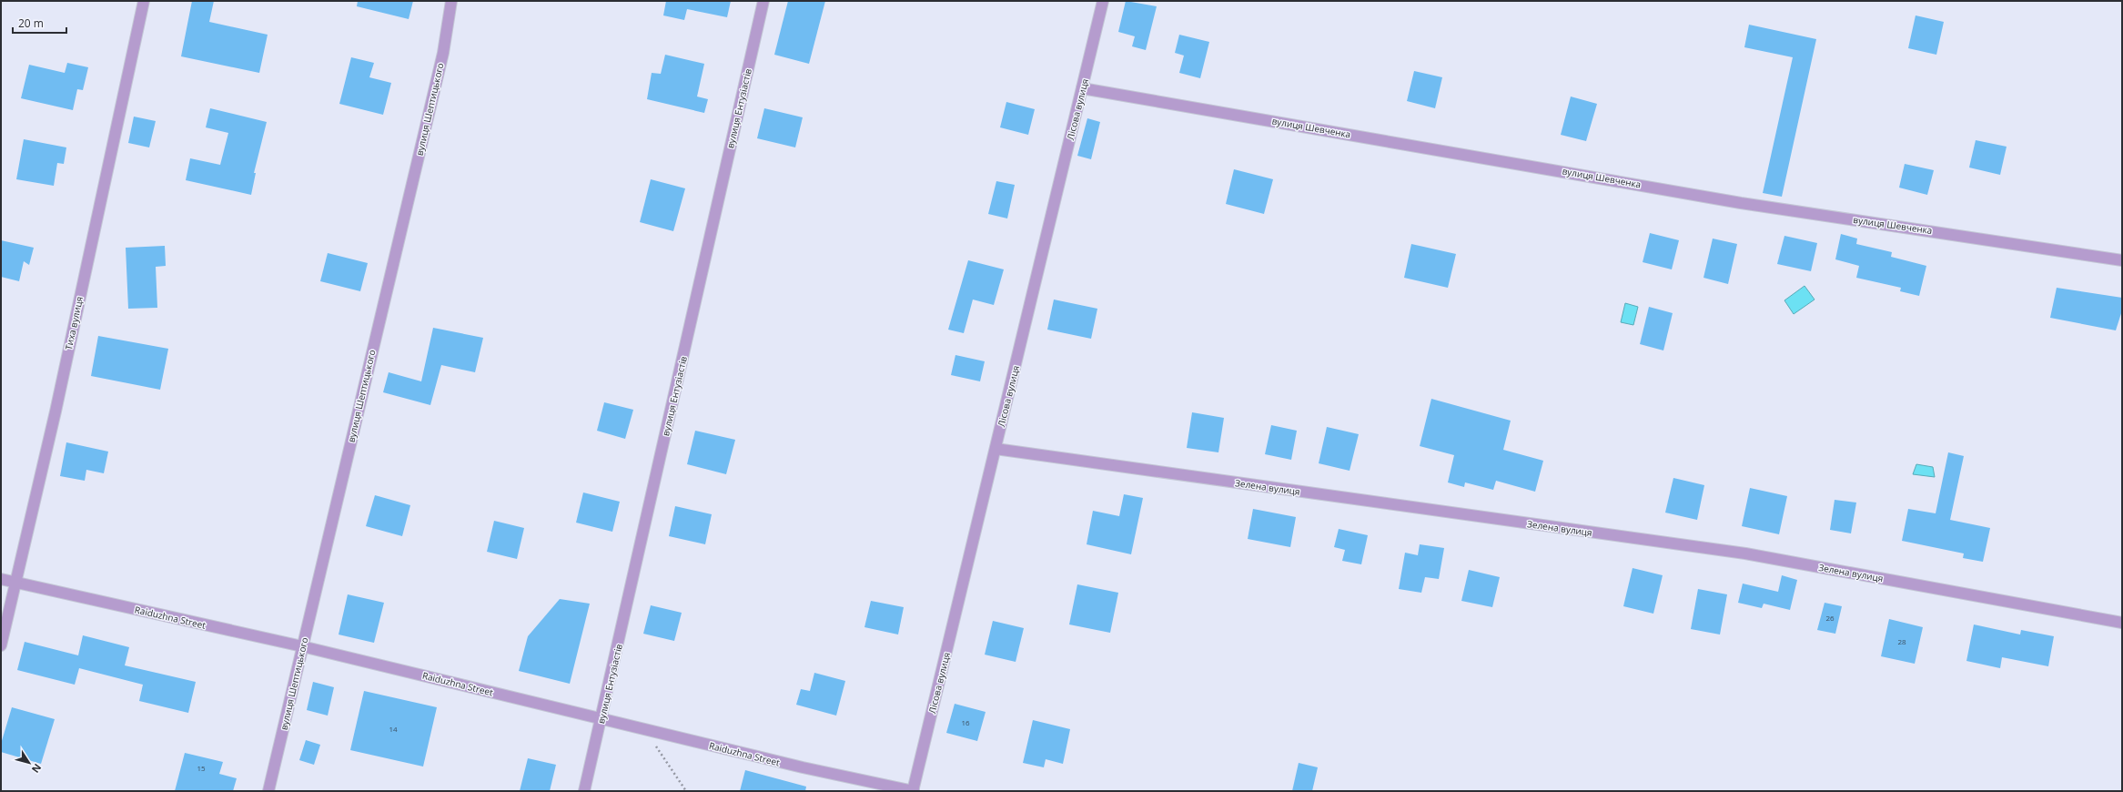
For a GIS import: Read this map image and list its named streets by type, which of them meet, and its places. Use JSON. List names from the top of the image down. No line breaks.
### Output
{"streets":{"street":["вулиця Ентузіастів","вулиця Шептицького","Лісова вулиця","вулиця Шевченка","Тиха вулиця","Зелена вулиця","Raiduzhna Street"]},"crossings":[["вулиця Ентузіастів","Raiduzhna Street"],["вулиця Шептицького","Raiduzhna Street"],["Лісова вулиця","вулиця Шевченка"],["Лісова вулиця","Зелена вулиця"],["Лісова вулиця","Raiduzhna Street"],["Тиха вулиця","Raiduzhna Street"]],"house_numbers":["26","28","16","14","15"],"scale_bar":"20 m","north":"bottom right"}
